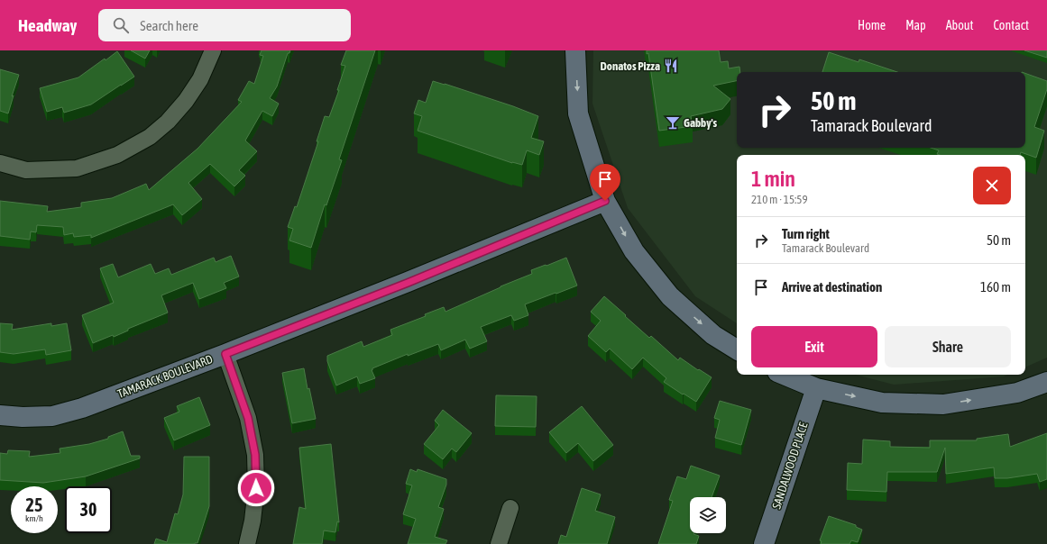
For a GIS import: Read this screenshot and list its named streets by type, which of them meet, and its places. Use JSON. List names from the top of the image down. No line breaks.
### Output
{"streets":{"street":["TAMARACK BOULEVARD","SANDALWOOD PLACE"]},"places":{"restaurant":["Donatos Pizza"],"bar":["Gabby's"]},"page":{"header":"Headway","search":"Search here","nav":["Home","Map","About","Contact"],"turn":["50 m","Tamarack Boulevard"],"heading":["1 min","210 m · 15:59"],"list":[{"name":"Turn right","note":"Tamarack Boulevard","value":"50 m"},{"name":"Arrive at destination","value":"160 m"}],"buttons":["Exit","Share"],"speed":"25 km/h","limit":"30"}}
